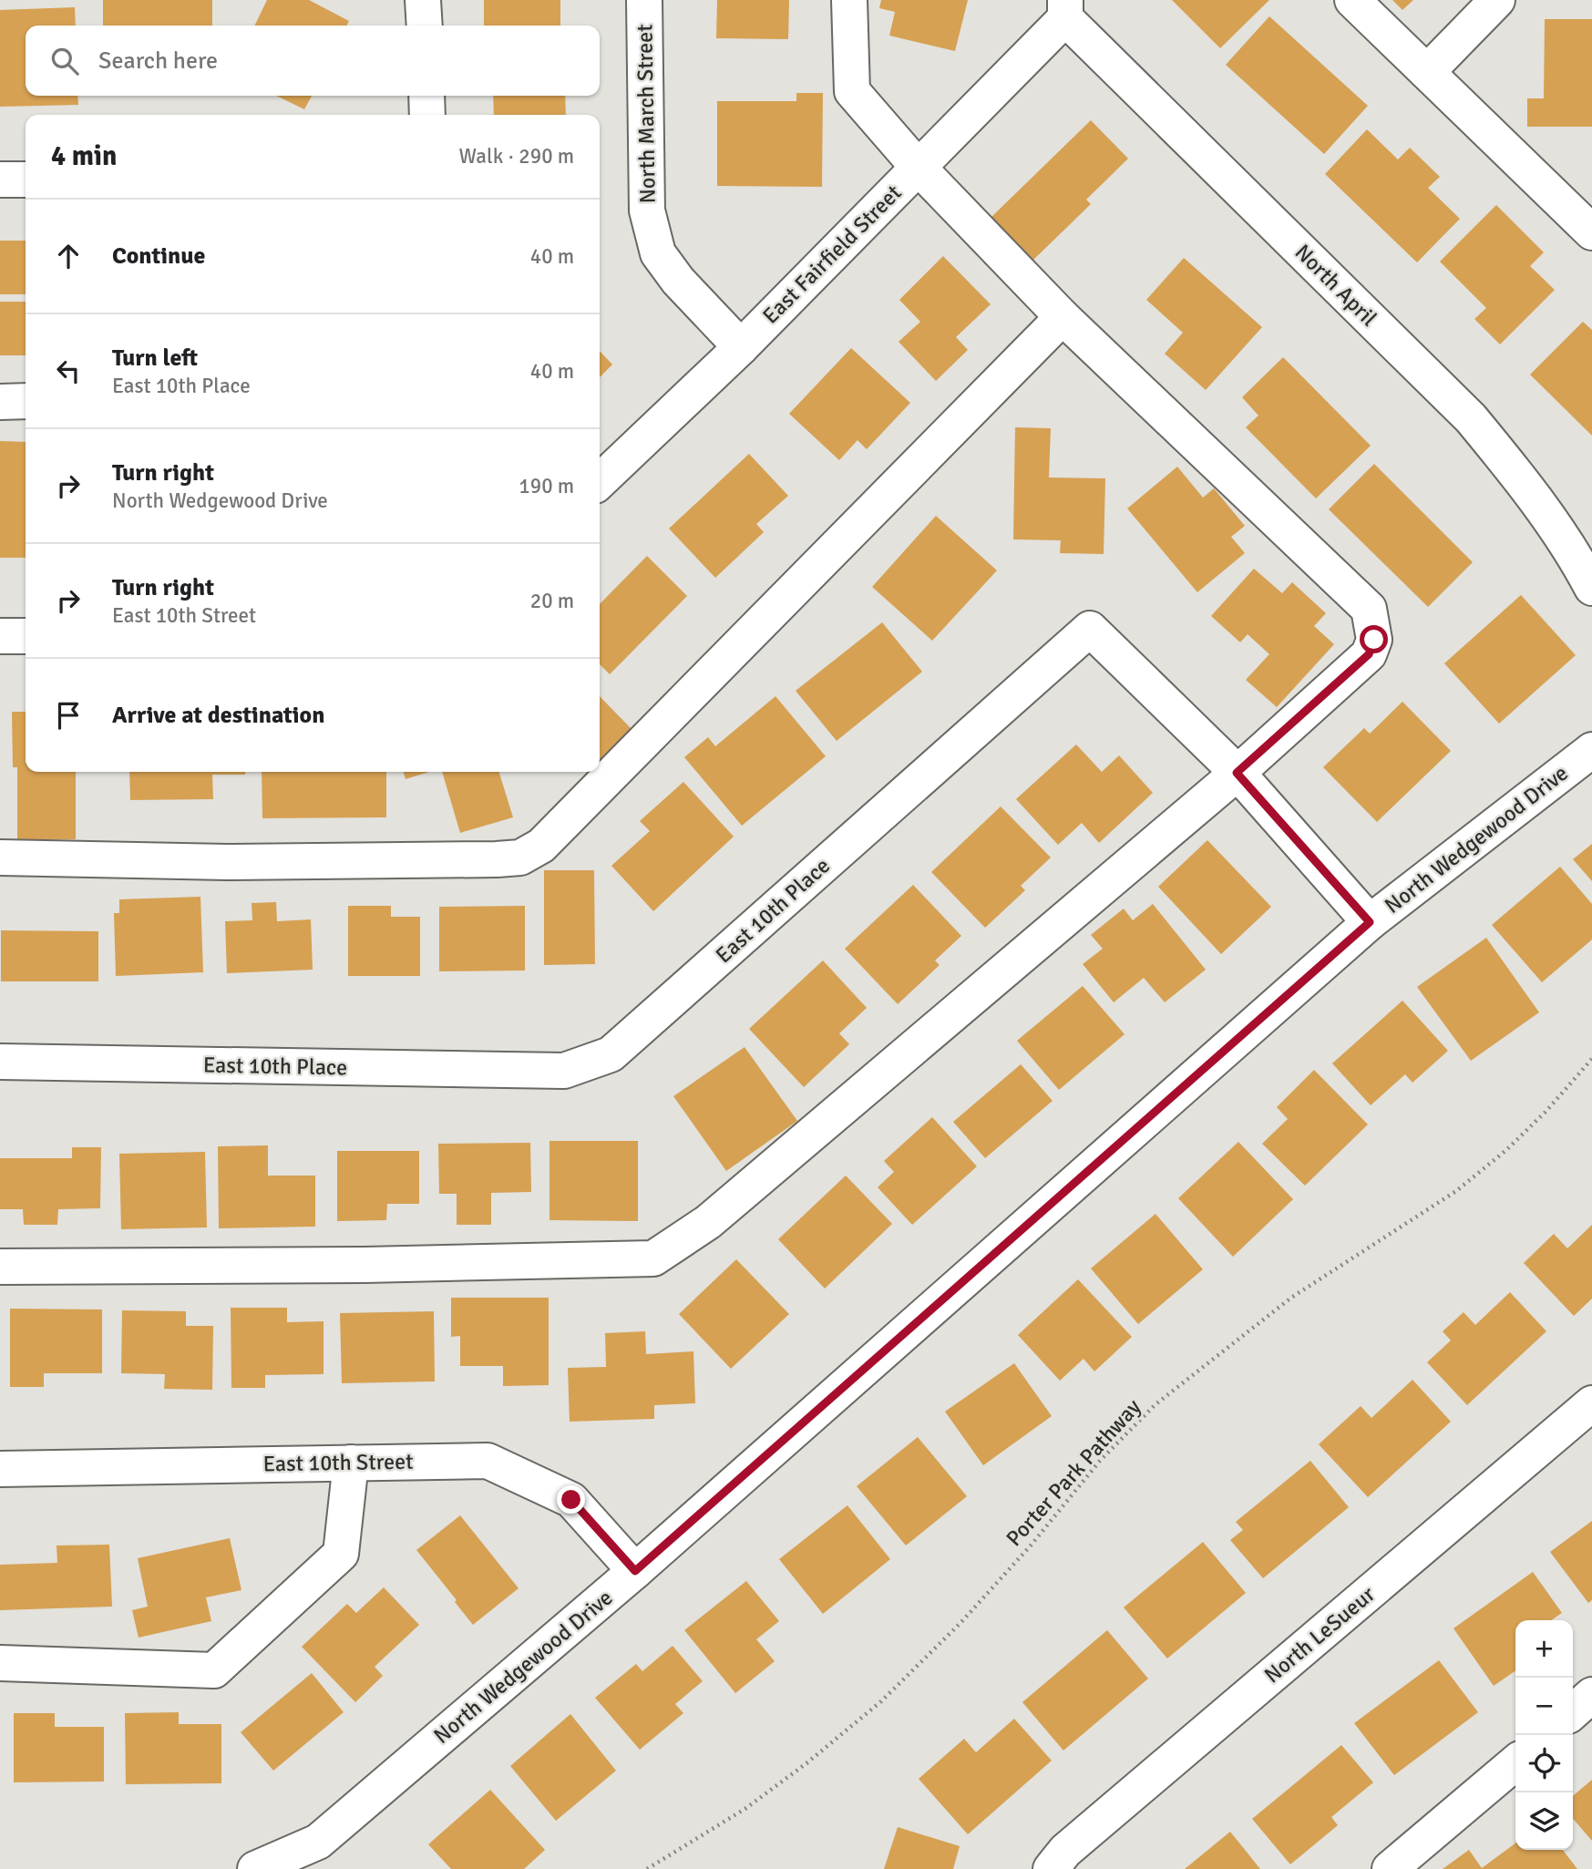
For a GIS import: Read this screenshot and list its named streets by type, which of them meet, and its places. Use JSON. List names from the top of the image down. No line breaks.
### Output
{"streets":{"street":["North March Street","East Fairfield Street","North April","North Wedgewood Drive","East 10th Place","East 10th Street","North LeSueur"],"path":["Porter Park Pathway"]},"crossings":[["North March Street","East Fairfield Street"],["East Fairfield Street","North April"],["North Wedgewood Drive","East 10th Place"],["North Wedgewood Drive","East 10th Street"]],"page":{"search":"Search here","heading":["4 min","Walk · 290 m"],"list":[["Continue","40 m"],["Turn left","East 10th Place","40 m"],["Turn right","North Wedgewood Drive","190 m"],["Turn right","East 10th Street","20 m"],"Arrive at destination"],"map_buttons":["+","−"]}}
